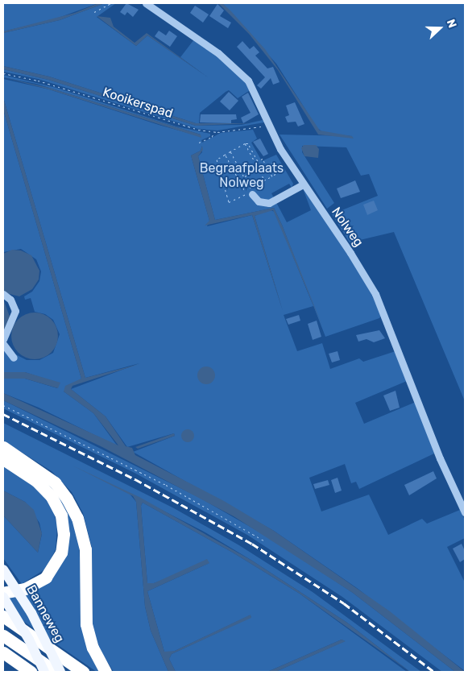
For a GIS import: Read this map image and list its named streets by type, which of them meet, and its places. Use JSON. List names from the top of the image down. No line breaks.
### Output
{"streets":{"main road":["Banneweg"],"street":["Nolweg"],"path":["Kooikerspad"]},"crossings":[["Kooikerspad","Nolweg"]],"parks":["Begraafplaats Nolweg"],"north":"right"}
